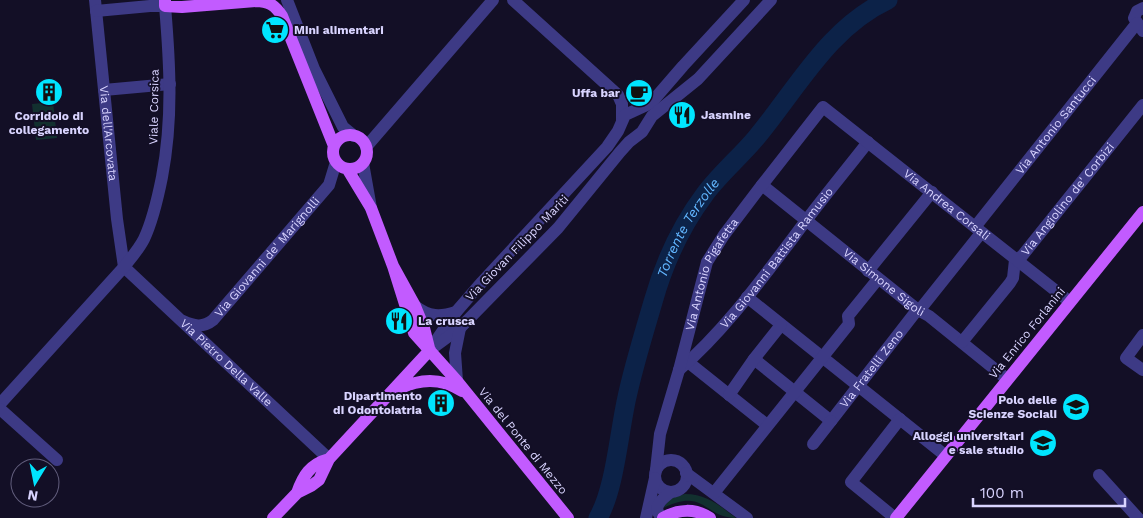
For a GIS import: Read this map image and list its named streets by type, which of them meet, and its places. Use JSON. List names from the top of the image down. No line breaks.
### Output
{"streets":{"main road":["Via Giovan Filippo Mariti","Via Enrico Forlanini","Via del Ponte di Mezzo"],"street":["Viale Corsica","Via Antonio Santucci","Via dell'Arcovata","Via Angiolino de' Corbizi","Via Andrea Corsali","Via Giovanni de' Marignolli","Via Giovanni Battista Ramusio","Via Antonio Pigafetta","Via Simone Sigoli","Via Pietro Della Valle","Via Fratelli Zeno"]},"crossings":[["Viale Corsica","Via dell'Arcovata"],["Viale Corsica","Via Pietro Della Valle"],["Via Antonio Santucci","Via Andrea Corsali"],["Via Antonio Santucci","Via Fratelli Zeno"],["Via dell'Arcovata","Via Pietro Della Valle"],["Via Angiolino de' Corbizi","Via Andrea Corsali"],["Via Angiolino de' Corbizi","Via Simone Sigoli"],["Via Andrea Corsali","Via Giovanni Battista Ramusio"],["Via Andrea Corsali","Via Antonio Pigafetta"],["Via Andrea Corsali","Via Enrico Forlanini"],["Via Andrea Corsali","Via Fratelli Zeno"],["Via Giovan Filippo Mariti","Via Pietro Della Valle"],["Via Giovan Filippo Mariti","Via del Ponte di Mezzo"],["Via Giovanni de' Marignolli","Via Pietro Della Valle"],["Via Giovanni de' Marignolli","Via del Ponte di Mezzo"],["Via Giovanni Battista Ramusio","Via Antonio Pigafetta"],["Via Giovanni Battista Ramusio","Via Simone Sigoli"],["Via Antonio Pigafetta","Via Simone Sigoli"],["Via Simone Sigoli","Via Enrico Forlanini"],["Via Simone Sigoli","Via Fratelli Zeno"]],"water":["Torrente Terzolle"],"places":{"supermarket":["Mini alimentari"],"building":["Corridoio di collegamento","Dipartimento di Odontoiatria"],"cafe":["Uffa bar"],"restaurant":["Jasmine","La crusca"],"school or university":["Polo delle Scienze Sociali","Alloggi universitari e sale studio"]},"scale_bar":"100 m","north":"bottom"}
